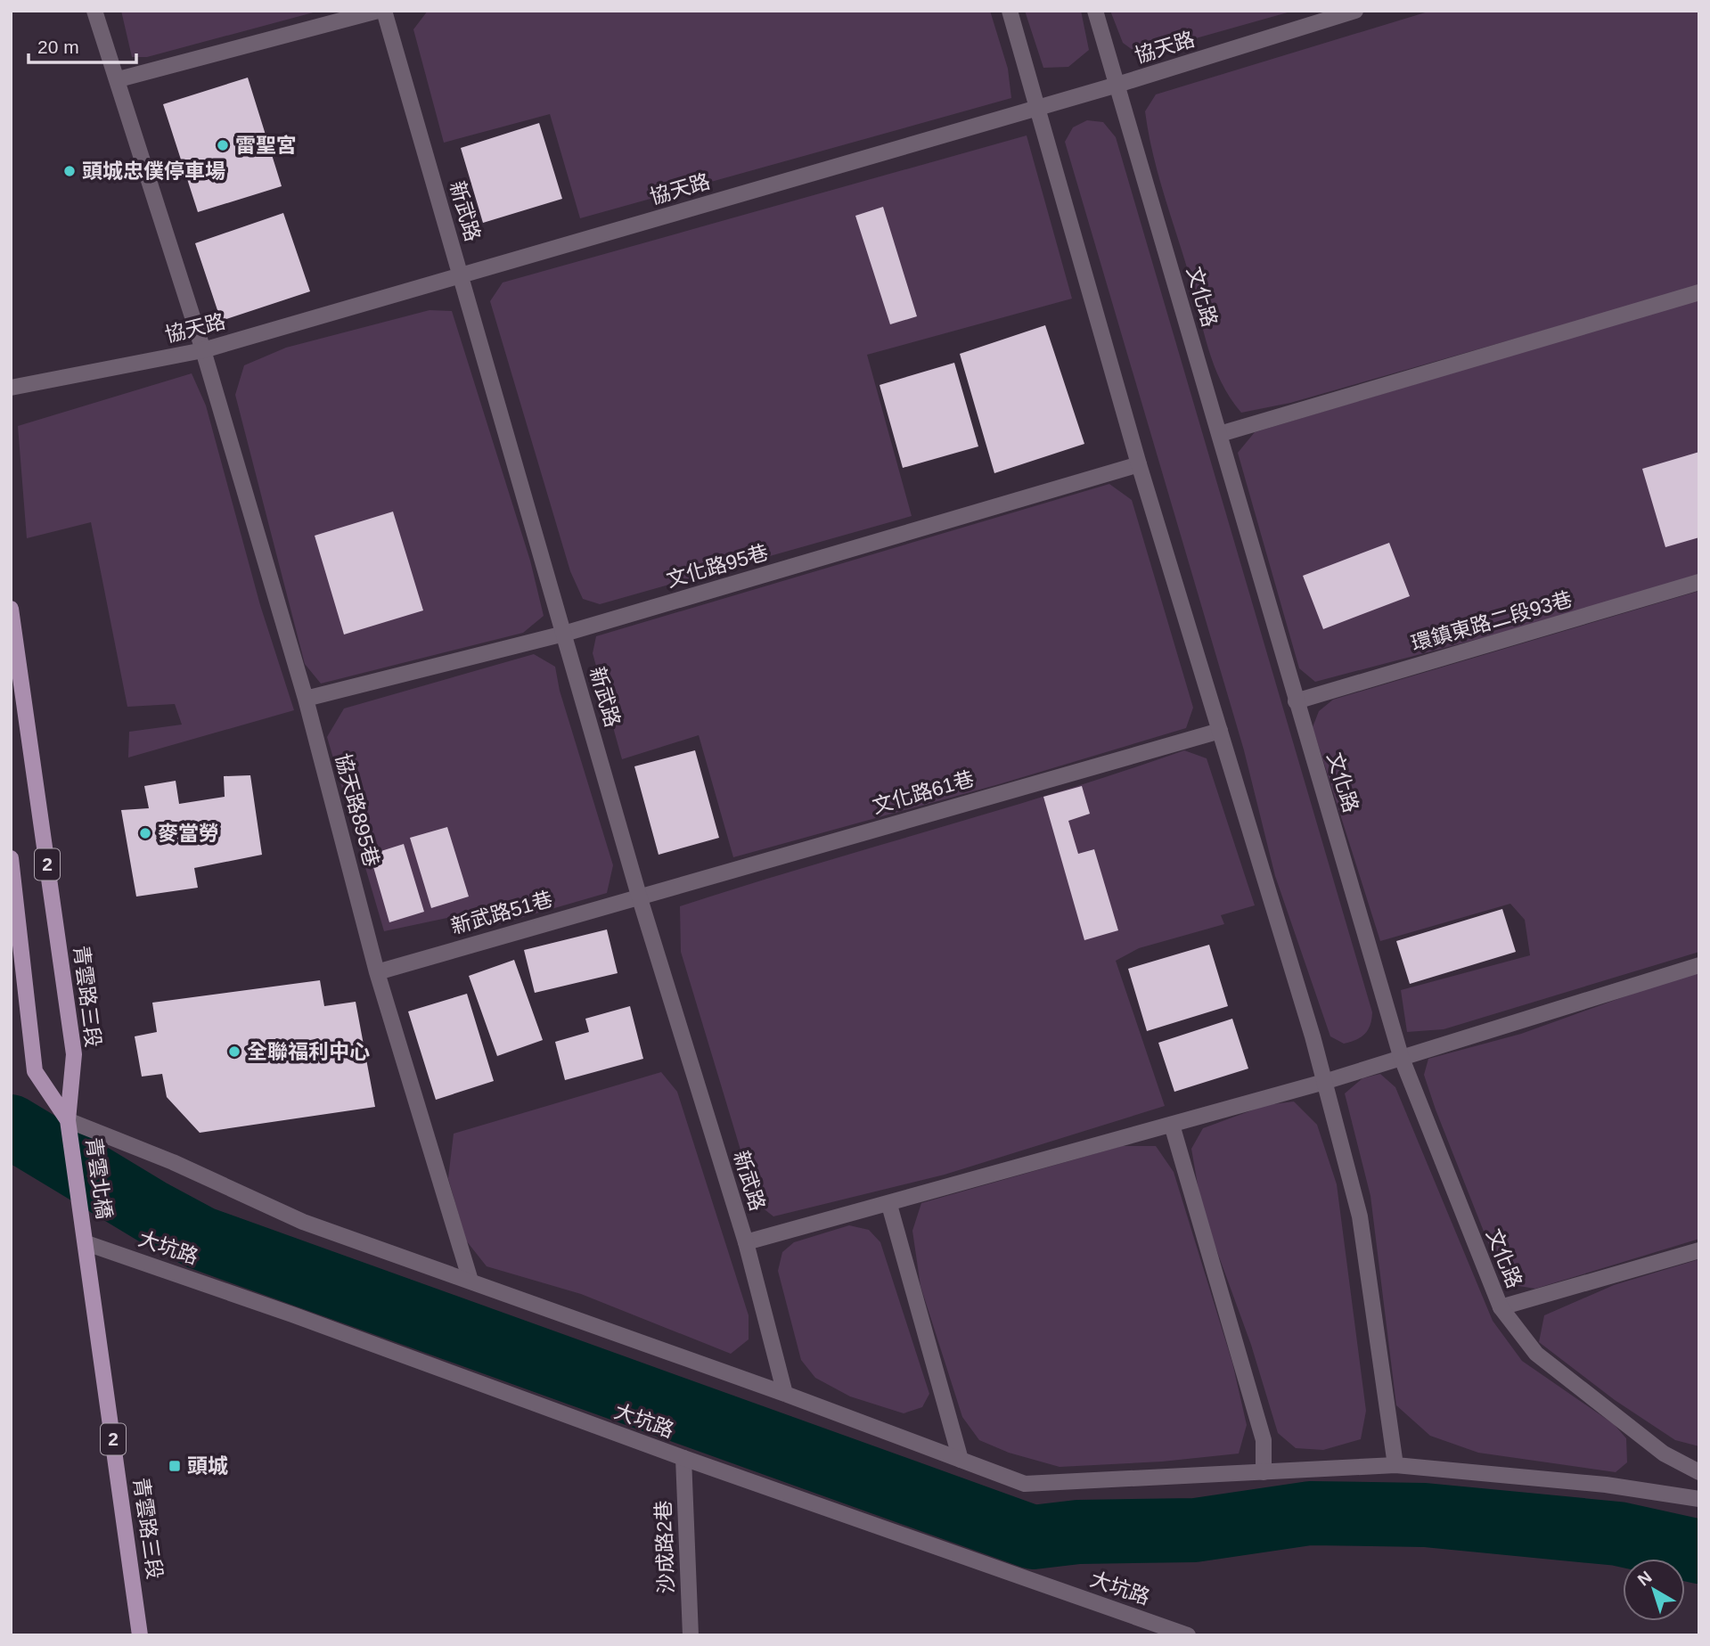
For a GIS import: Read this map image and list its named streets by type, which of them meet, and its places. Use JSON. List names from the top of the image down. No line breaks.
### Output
{"streets":{"main road":["2","青雲路三段","青雲北橋"],"street":["協天路","新武路","文化路","文化路95巷","環鎮東路二段93巷","文化路61巷","協天路895巷","新武路51巷","大坑路","沙成路2巷"]},"crossings":[["協天路","新武路"],["協天路","文化路"],["協天路","協天路895巷"],["新武路","文化路95巷"],["新武路","文化路61巷"],["新武路","新武路51巷"],["文化路","環鎮東路二段93巷"],["文化路95巷","協天路895巷"],["文化路61巷","新武路51巷"],["協天路895巷","新武路51巷"],["2","青雲路三段"],["2","青雲北橋"],["青雲路三段","青雲北橋"],["青雲路三段","大坑路"],["青雲北橋","大坑路"],["大坑路","沙成路2巷"]],"places":{"other":["雷聖宮","頭城忠僕停車場","麥當勞","全聯福利中心"],"transit":["頭城"]},"scale_bar":"20 m","north":"top left"}
